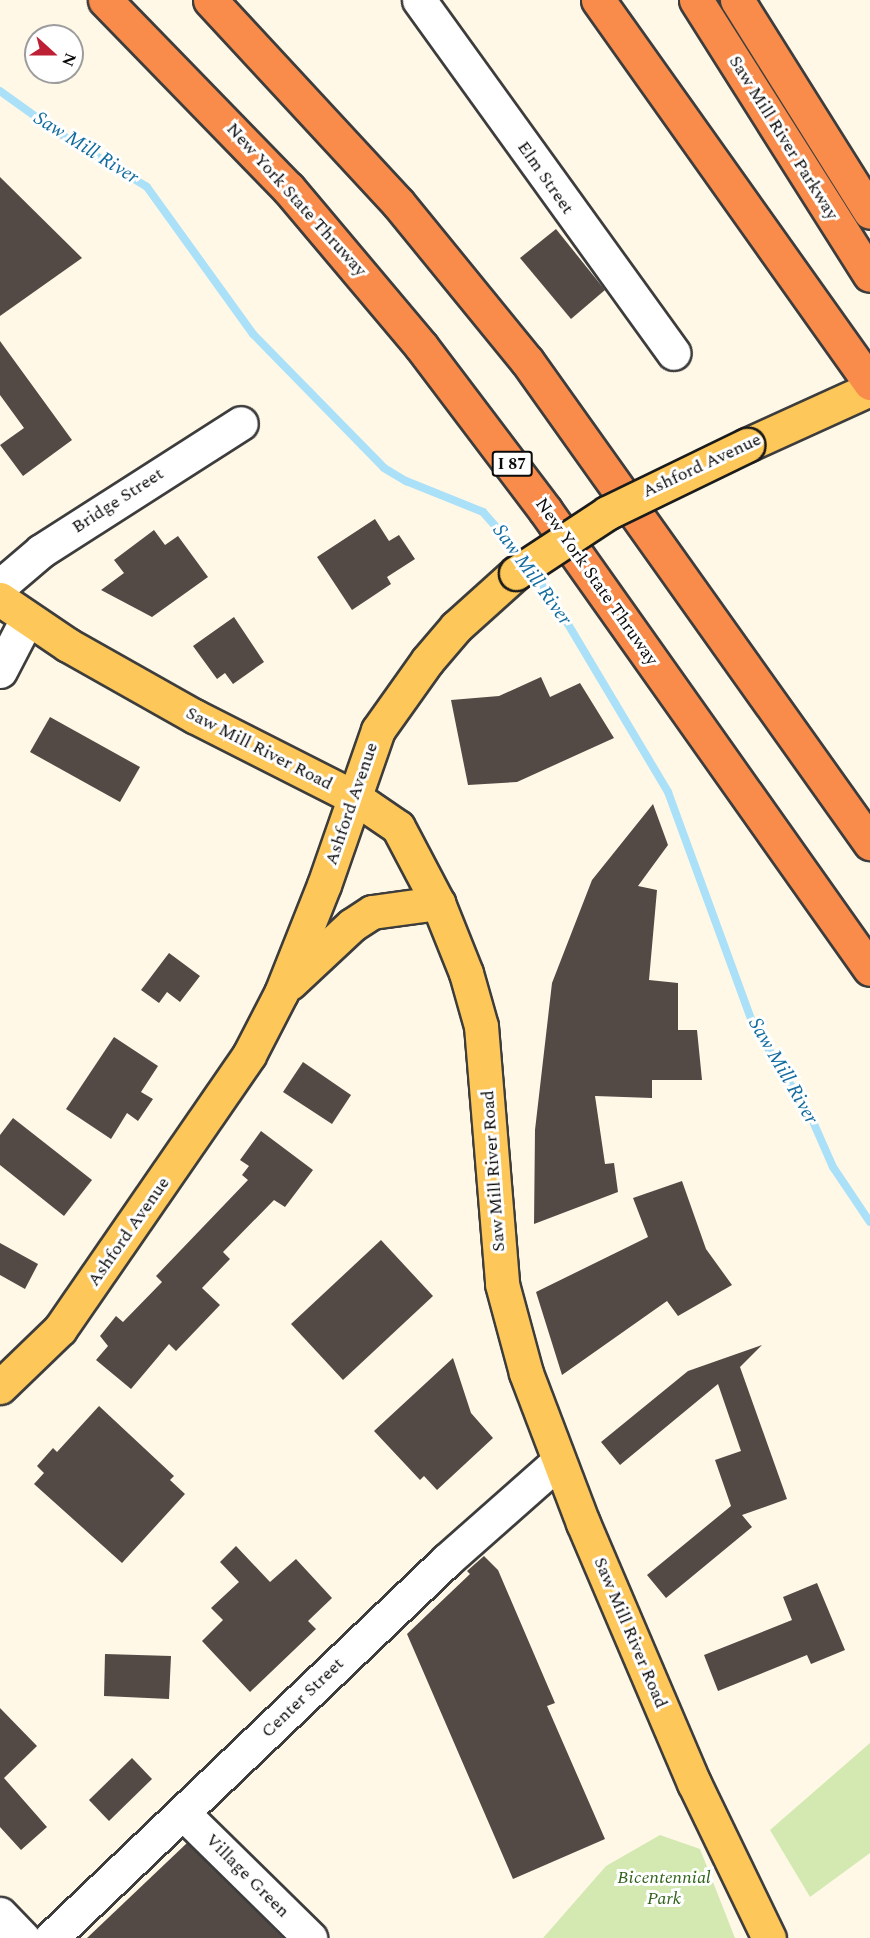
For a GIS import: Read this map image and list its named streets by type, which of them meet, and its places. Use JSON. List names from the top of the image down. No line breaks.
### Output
{"streets":{"highway":["Saw Mill River Parkway","New York State Thruway","I 87"],"main road":["Ashford Avenue","Saw Mill River Road"],"street":["Elm Street","Bridge Street","Center Street","Village Green"]},"crossings":[["Ashford Avenue","Saw Mill River Road"],["Saw Mill River Road","Center Street"],["Center Street","Village Green"]],"water":["Saw Mill River"],"parks":["Bicentennial Park"],"north":"right"}
